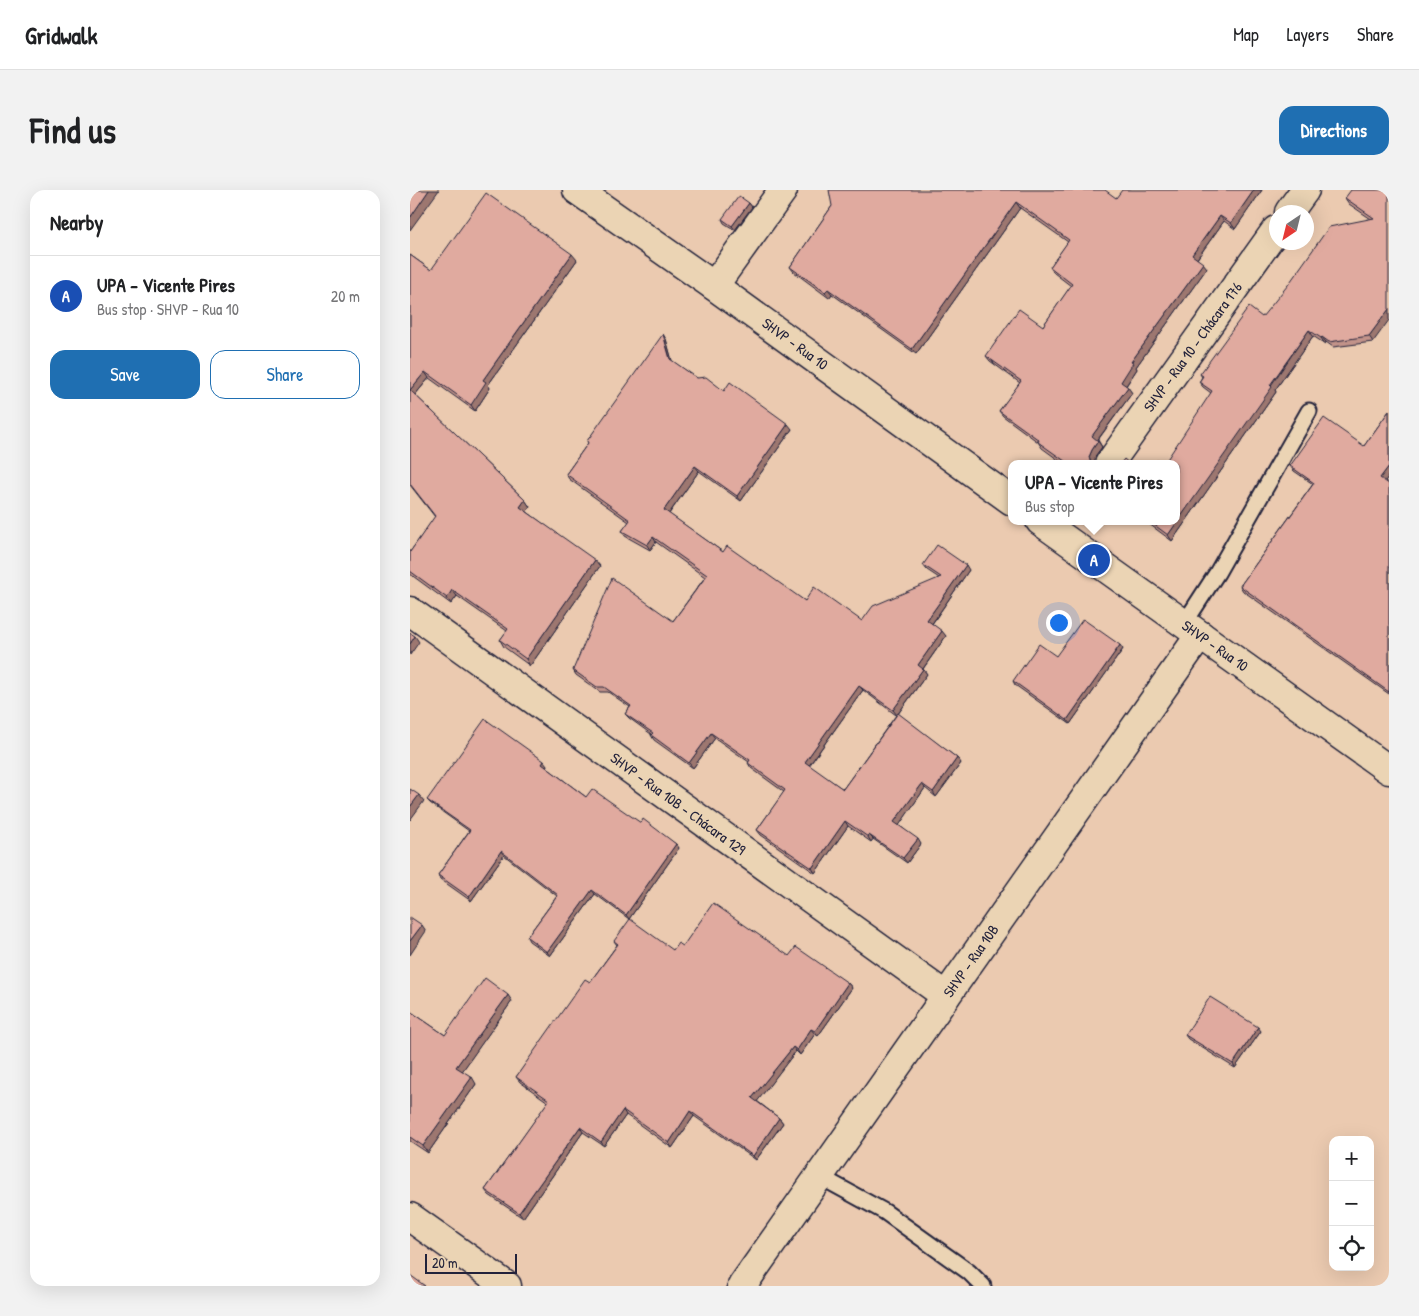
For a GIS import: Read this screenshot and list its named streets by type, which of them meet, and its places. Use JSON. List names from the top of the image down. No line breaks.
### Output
{"streets":{"street":["SHVP - Rua 10","SHVP - Rua 10 - Chácara 176","SHVP - Rua 10B - Chácara 129","SHVP - Rua 10B"]},"crossings":[["SHVP - Rua 10","SHVP - Rua 10B"],["SHVP - Rua 10B - Chácara 129","SHVP - Rua 10B"]],"scale_bar":"20 m","north":"bottom left","page":{"header":"Gridwalk","nav":["Map","Layers","Share"],"buttons":["Directions",["Save","Share"]],"title":"Find us","heading":"Nearby","list":[{"mark":"A","name":"UPA - Vicente Pires","note":"Bus stop · SHVP - Rua 10","value":"20 m"}],"popup":["UPA - Vicente Pires","Bus stop"],"pins":"A","map_buttons":["+","−"],"scale":"20 m"}}
